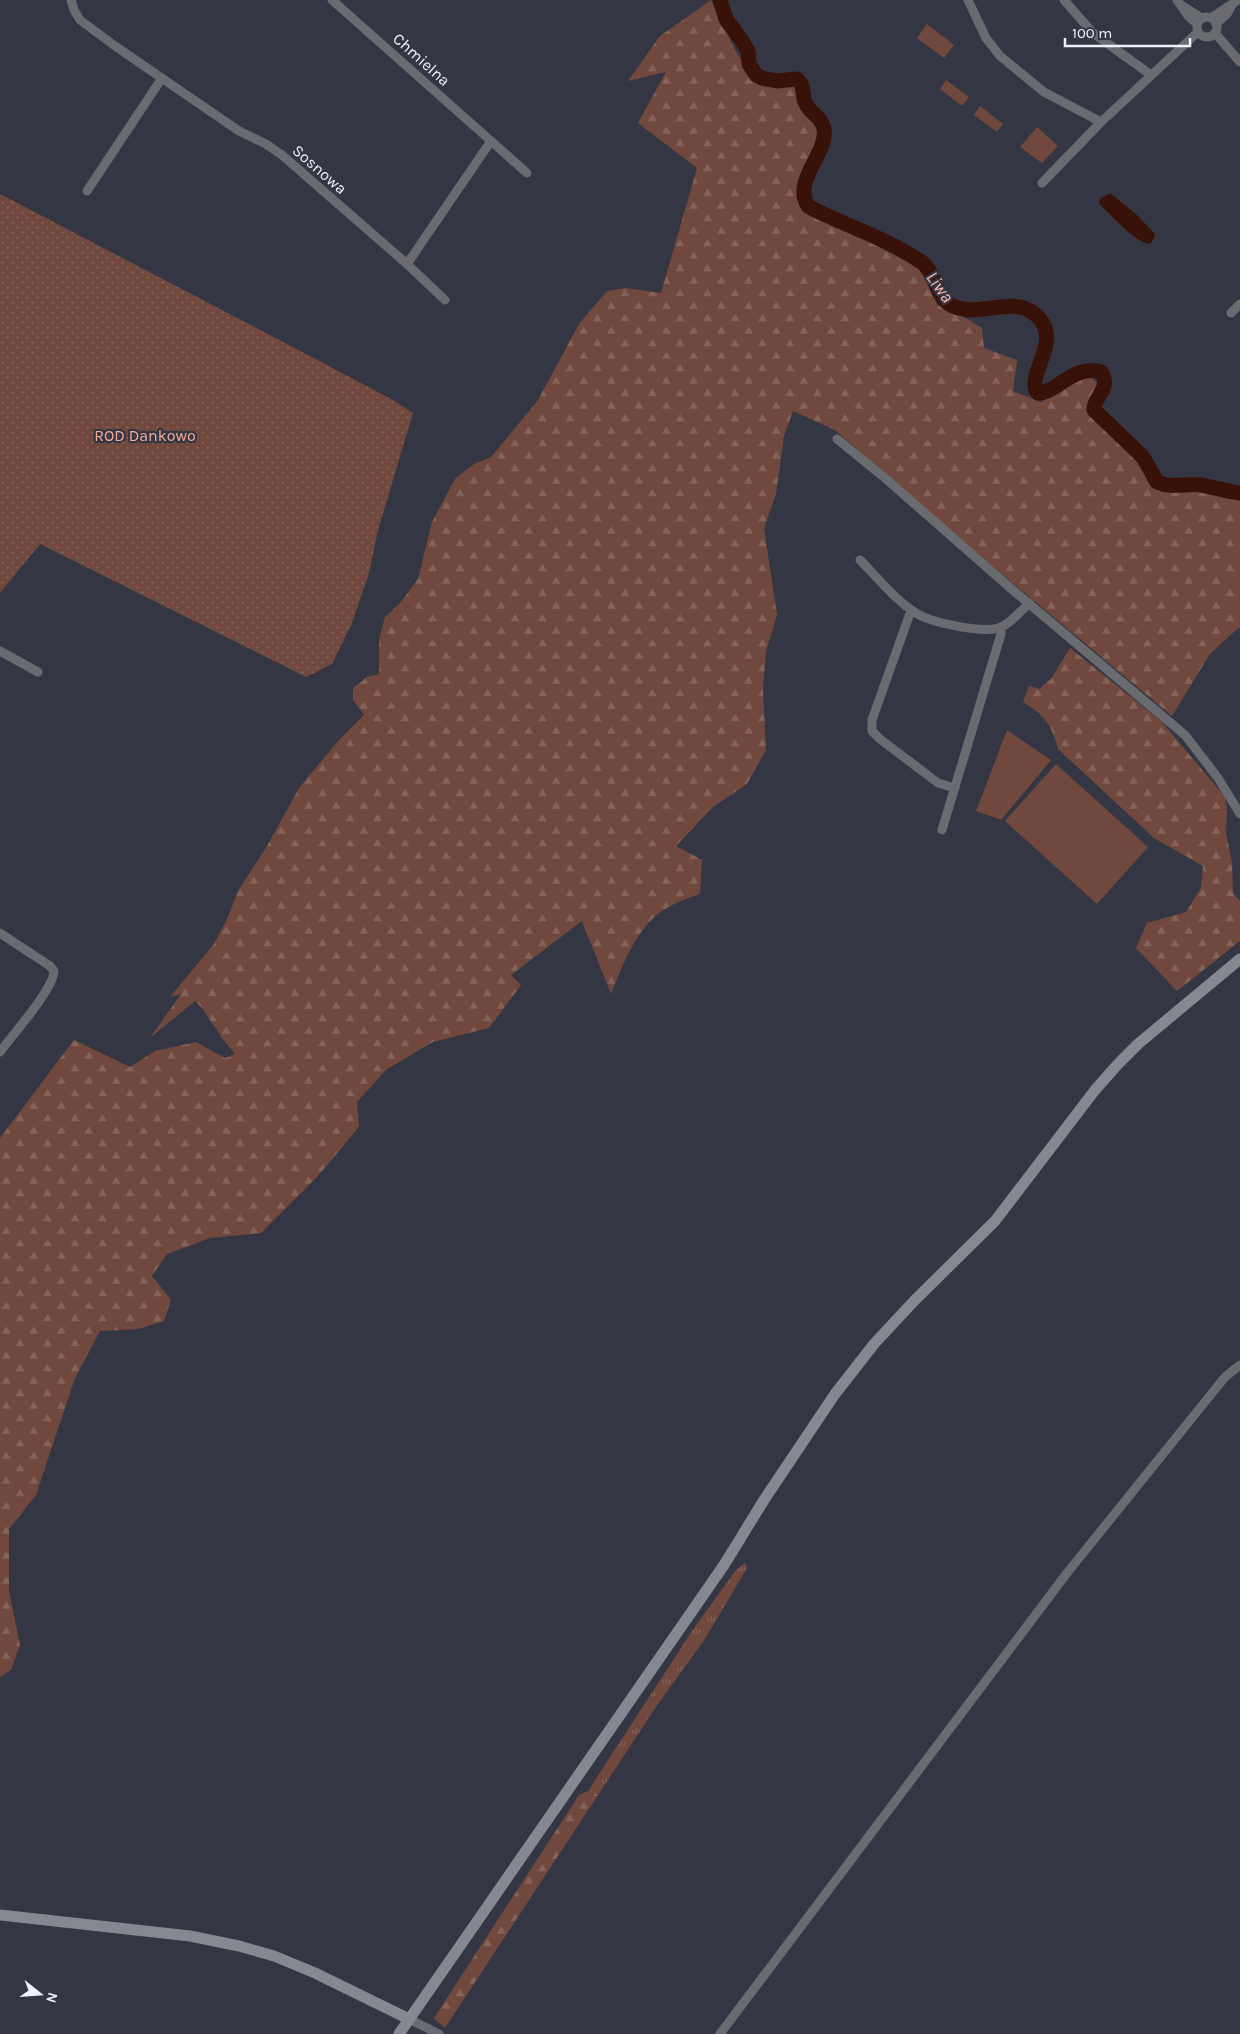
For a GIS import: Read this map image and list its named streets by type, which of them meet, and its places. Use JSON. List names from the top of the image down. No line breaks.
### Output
{"streets":{"street":["Chmielna","Sosnowa"]},"water":["Liwa"],"parks":["ROD Dankowo"],"scale_bar":"100 m","north":"right"}
